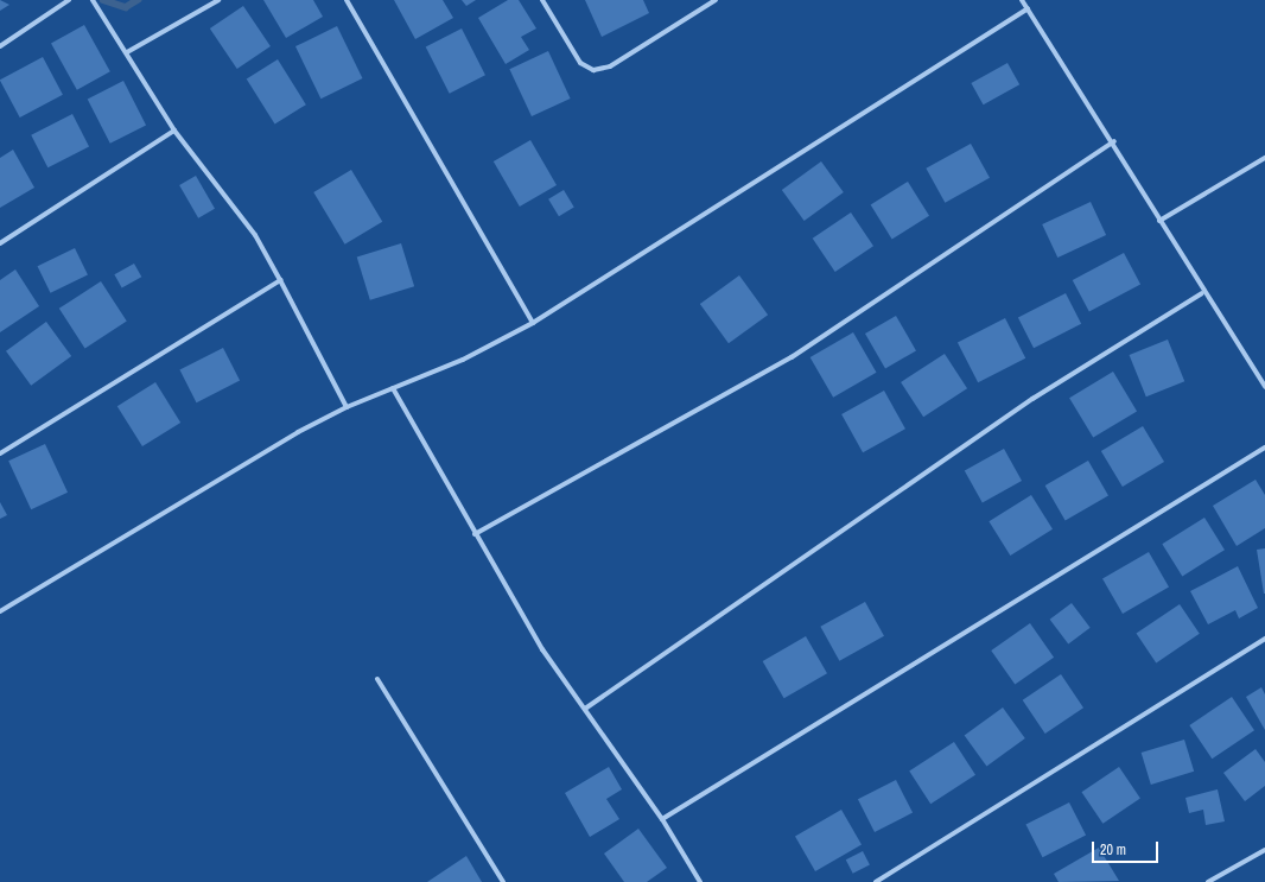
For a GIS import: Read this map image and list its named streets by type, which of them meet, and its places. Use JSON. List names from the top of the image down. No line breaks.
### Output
{"scale_bar":"20 m"}
